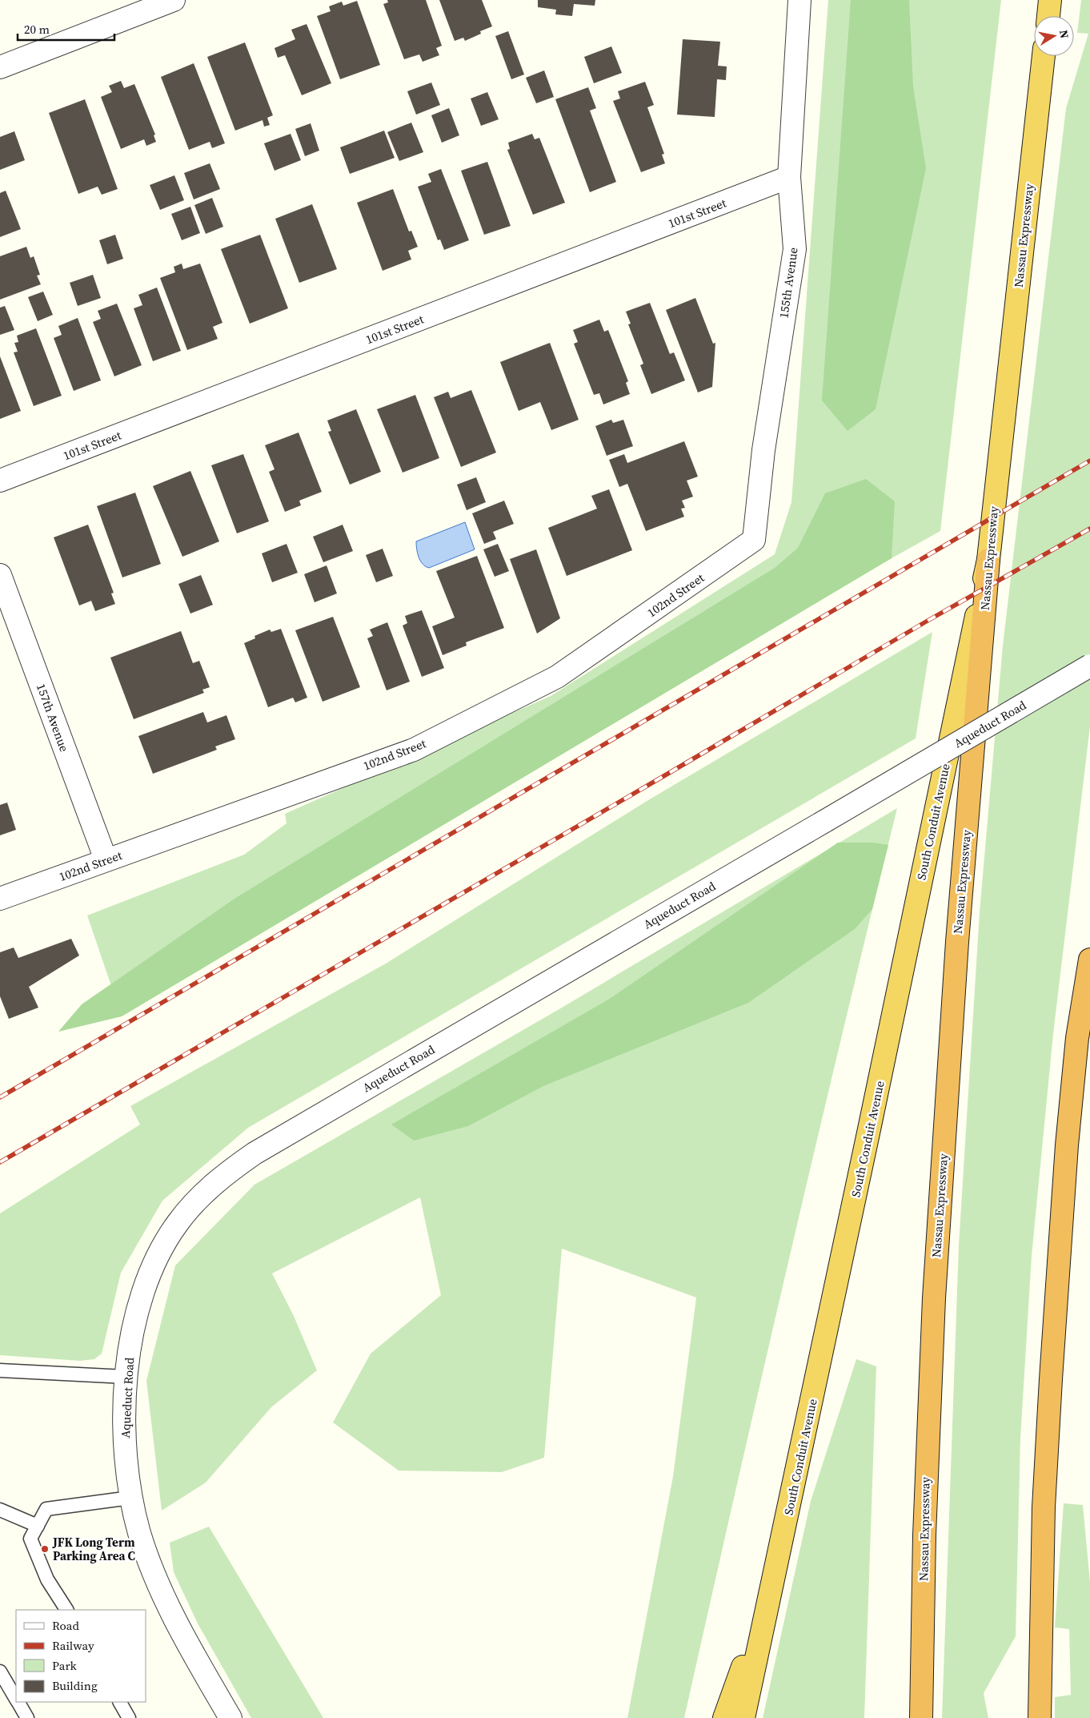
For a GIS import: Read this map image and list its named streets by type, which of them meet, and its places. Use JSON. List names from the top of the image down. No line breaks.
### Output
{"streets":{"highway":["Nassau Expressway","South Conduit Avenue"],"street":["101st Street","155th Avenue","102nd Street","157th Avenue","Aqueduct Road"]},"crossings":[["101st Street","155th Avenue"],["Nassau Expressway","South Conduit Avenue"],["155th Avenue","102nd Street"],["102nd Street","157th Avenue"]],"places":["JFK Long Term Parking Area C"],"legend":["Road","Railway","Park","Building"],"scale_bar":"20 m","north":"right"}
